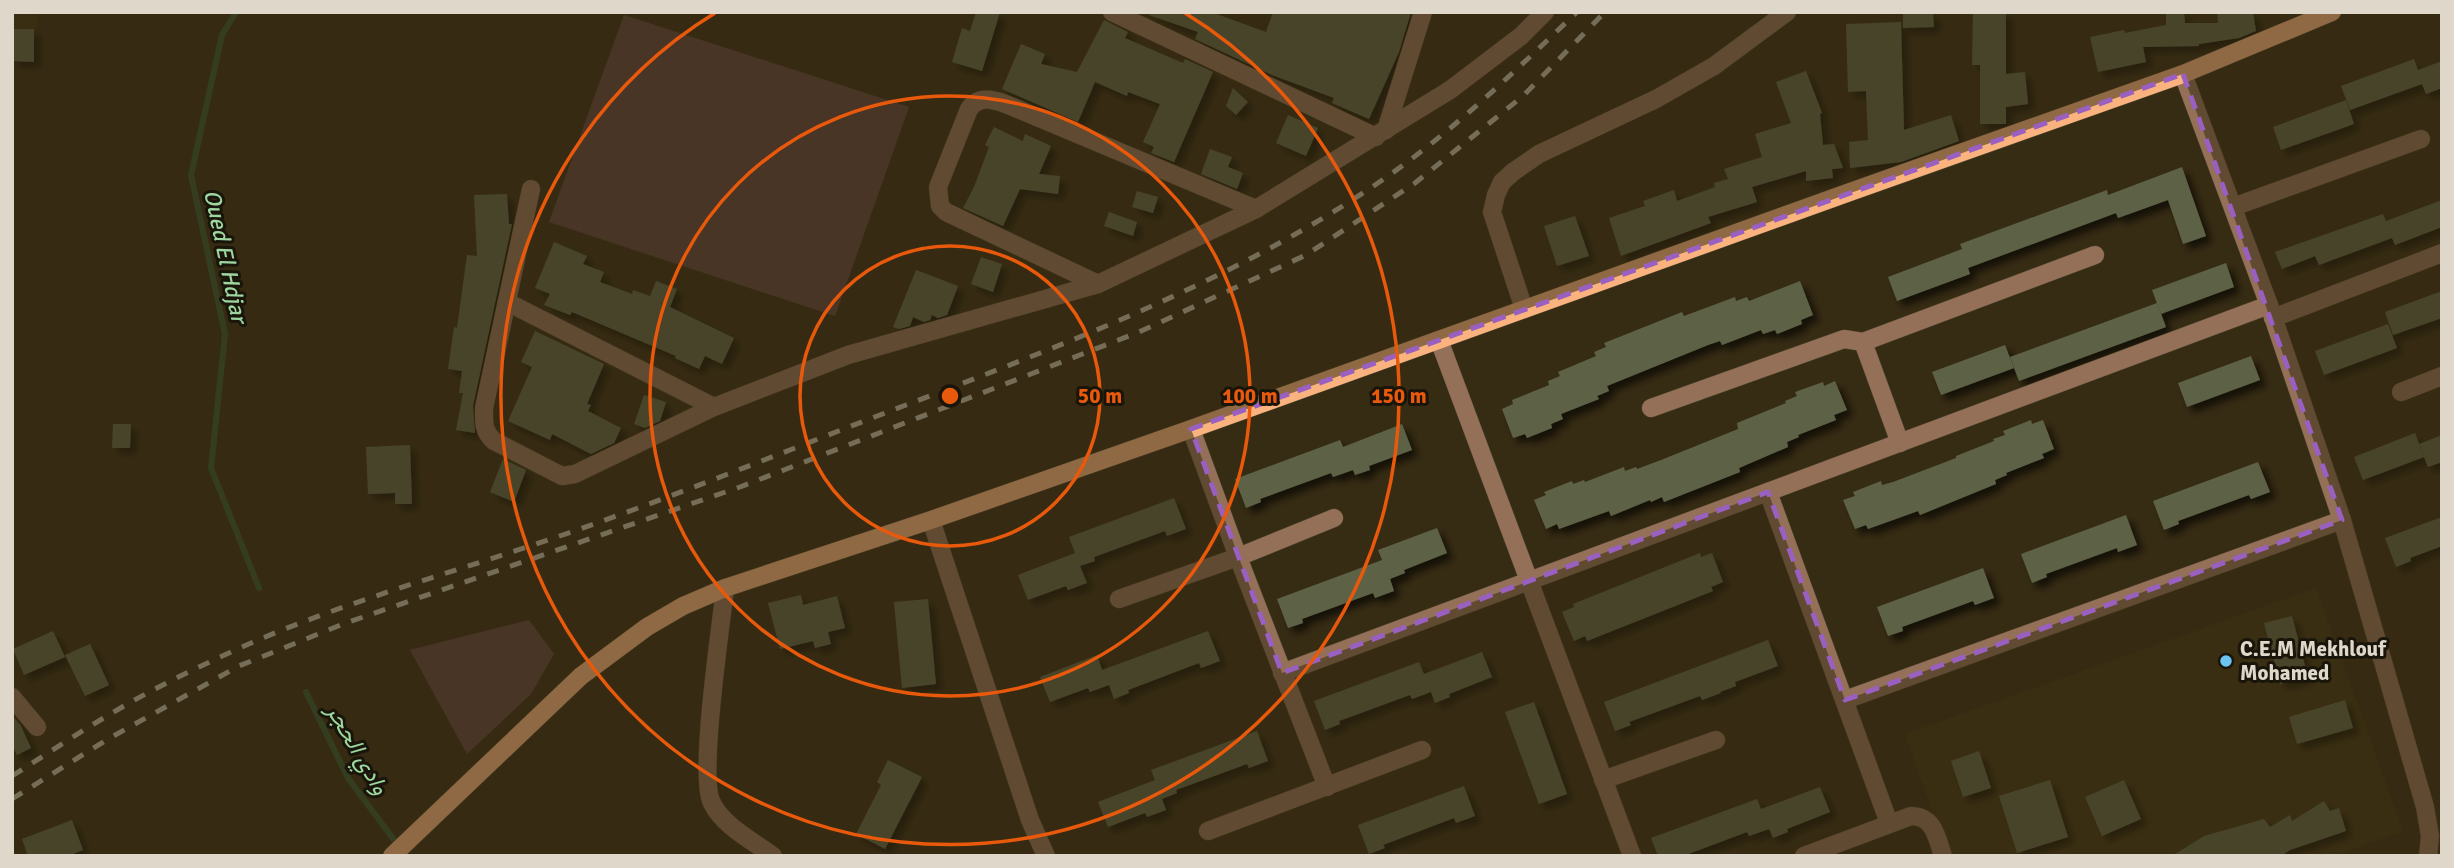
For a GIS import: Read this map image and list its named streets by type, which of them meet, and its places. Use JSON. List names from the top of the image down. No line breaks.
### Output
{"water":["Oued El Hdjar","وادي الحجر"],"places":["C.E.M Mekhlouf Mohamed"],"rings":["50 m","100 m","150 m"]}
